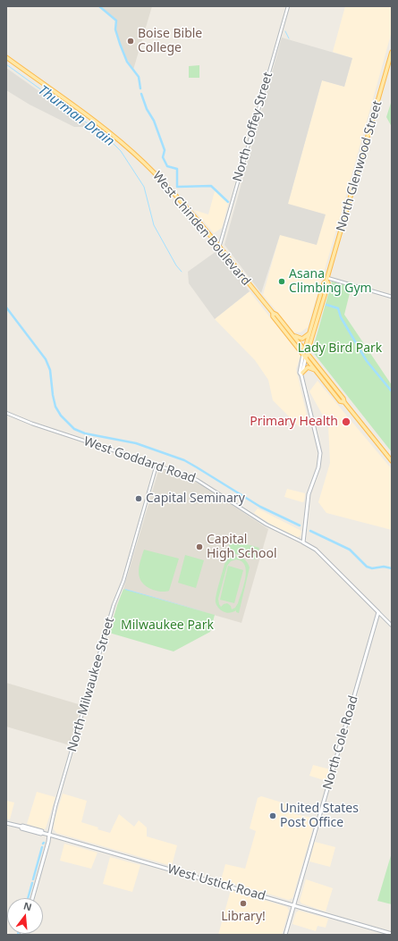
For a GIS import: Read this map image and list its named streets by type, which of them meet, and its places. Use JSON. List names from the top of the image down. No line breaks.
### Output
{"streets":{"main road":["North Glenwood Street","West Chinden Boulevard","North Milwaukee Street","North Cole Road","West Ustick Road"],"street":["North Coffey Street","West Goddard Road"]},"crossings":[["North Coffey Street","West Chinden Boulevard"],["North Glenwood Street","West Chinden Boulevard"],["North Glenwood Street","West Goddard Road"],["West Goddard Road","North Milwaukee Street"],["North Milwaukee Street","West Ustick Road"],["North Cole Road","West Ustick Road"]],"water":["Thurman Drain"],"parks":["Lady Bird Park","Milwaukee Park"],"places":["Boise Bible College","Asana Climbing Gym","Primary Health","Capital Seminary","Capital High School","United States Post Office","Library!"],"north":"top"}
